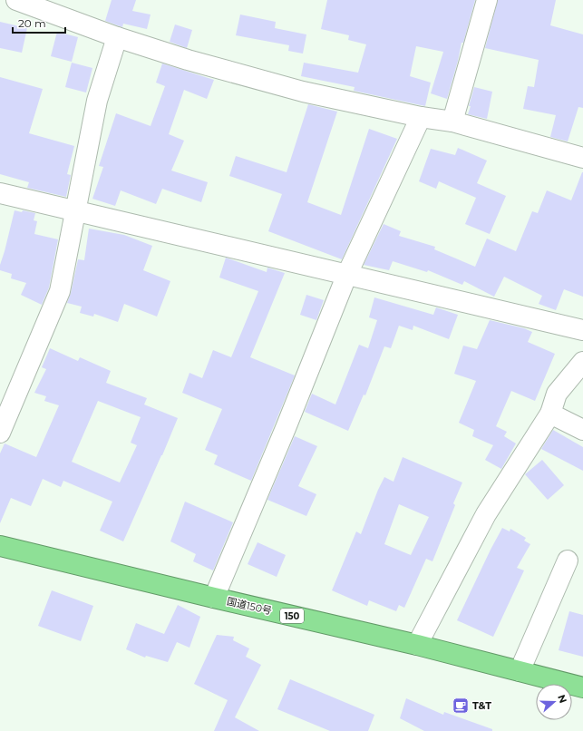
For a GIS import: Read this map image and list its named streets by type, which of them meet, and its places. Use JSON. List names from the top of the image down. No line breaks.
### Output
{"streets":{"highway":["国道150号","150"]},"places":{"cafe":["T&T"]},"scale_bar":"20 m","north":"right"}
